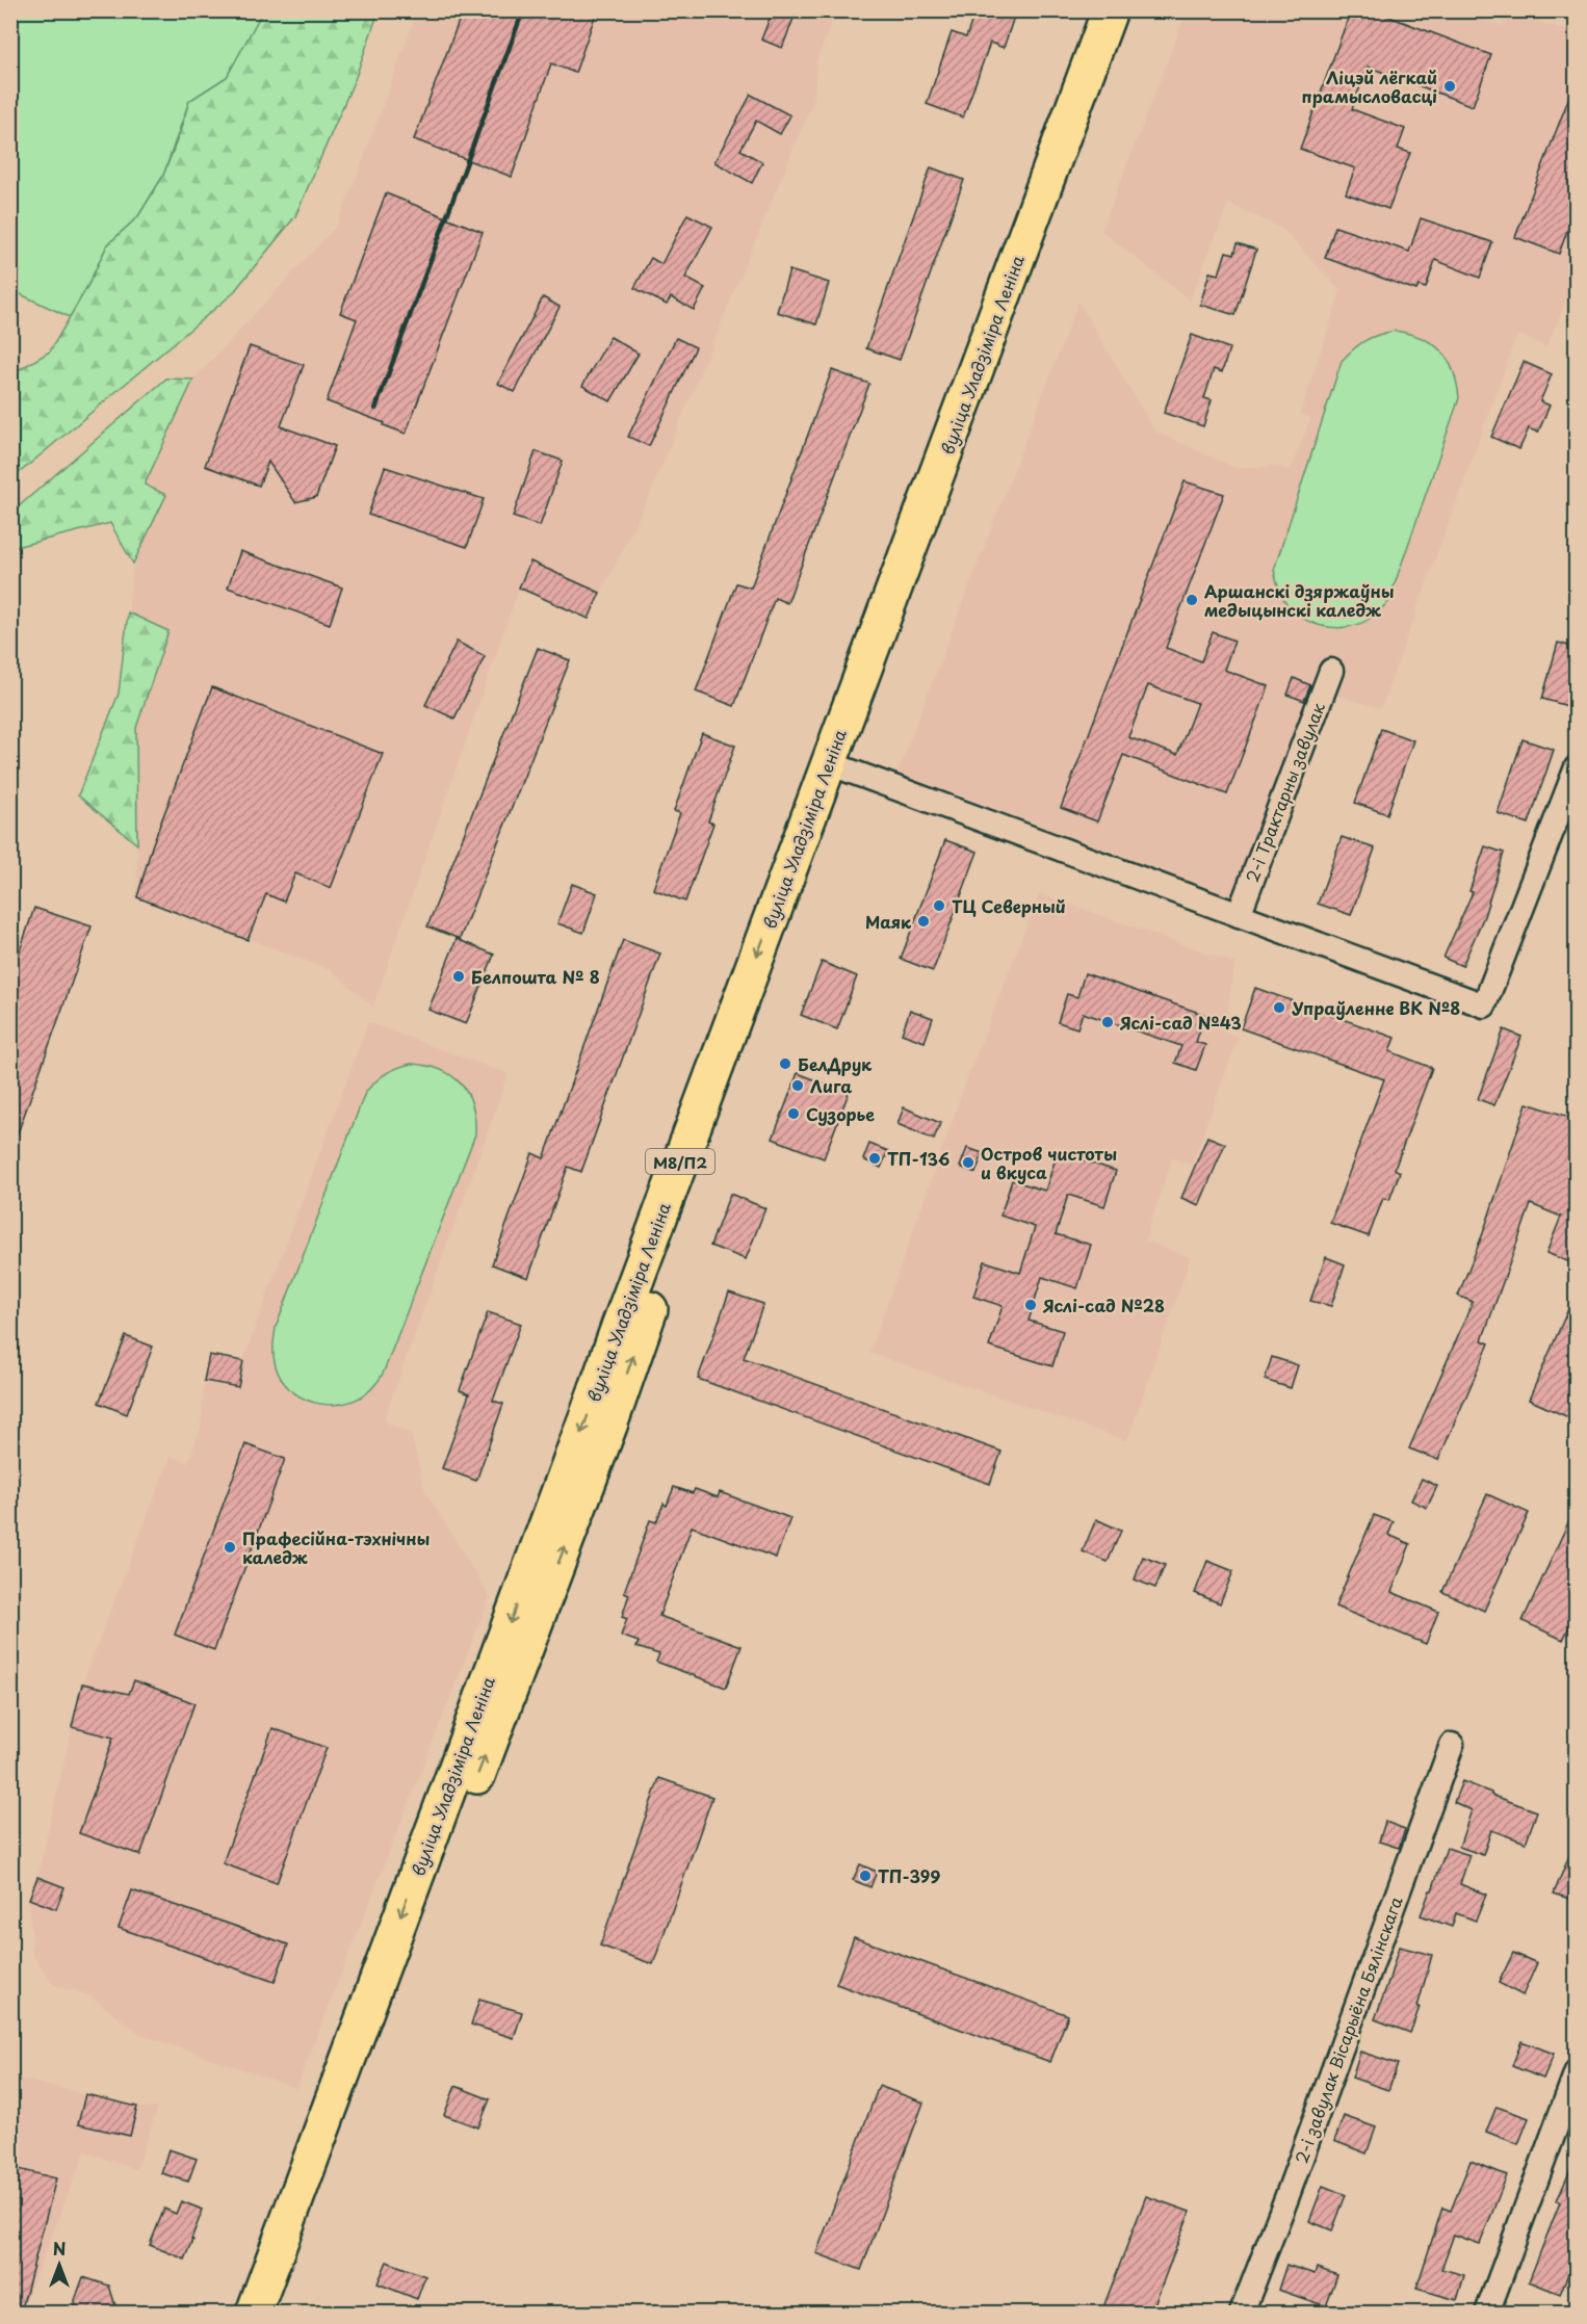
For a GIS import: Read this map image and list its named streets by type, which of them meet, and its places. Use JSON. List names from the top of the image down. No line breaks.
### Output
{"streets":{"main road":["вуліца Уладзіміра Леніна","М8/П2"],"street":["2-і Трактарны завулак","2-і завулак Вісарыёна Бялінскага"]},"places":["Ліцэй лёгкай прамысловасці","Аршанскі дзяржаўны медыцынскі каледж","ТЦ Северный","Маяк","Белпошта № 8","Упраўленне ВК №8","Яслі-сад №43","БелДрук","Лига","Сузорье","ТП-136","Остров чистоты и вкуса","Яслі-сад №28","Прафесійна-тэхнічны каледж","ТП-399"],"north":"top"}
